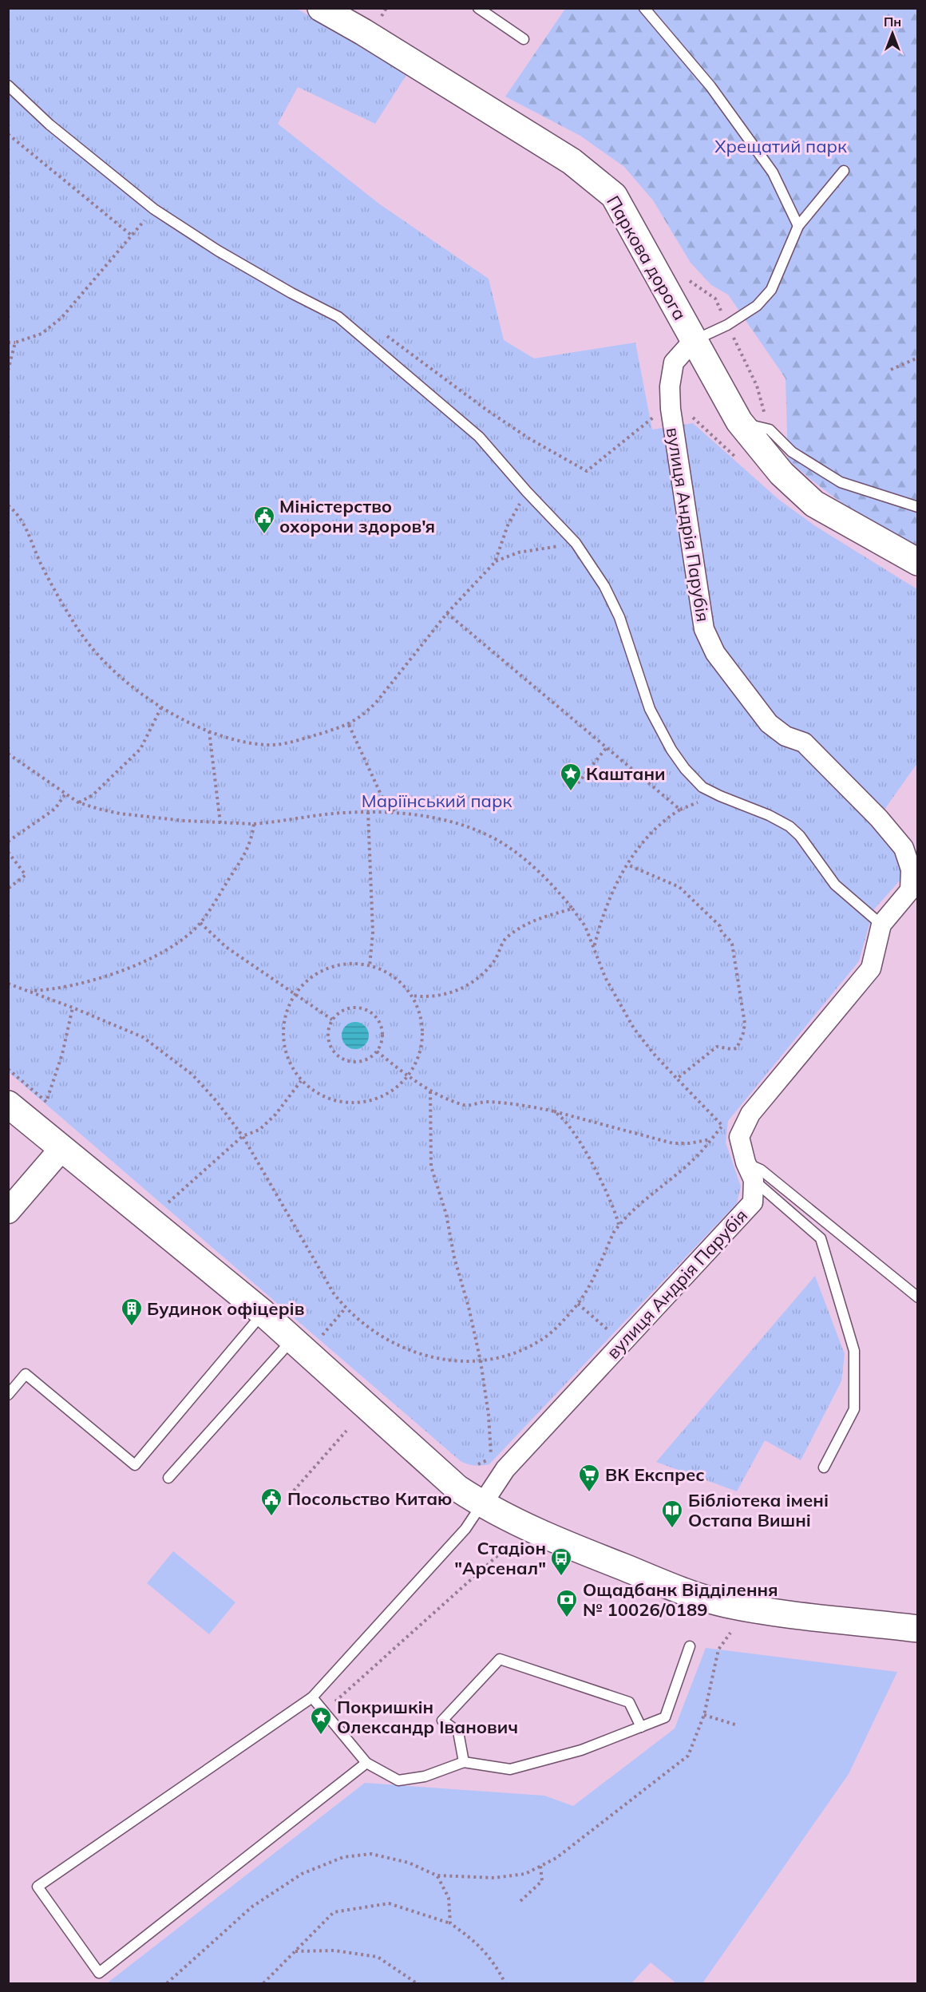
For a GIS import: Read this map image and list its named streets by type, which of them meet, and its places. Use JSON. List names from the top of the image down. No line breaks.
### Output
{"streets":{"main road":["Паркова дорога"],"street":["вулиця Андрія Парубія"]},"crossings":[["Паркова дорога","вулиця Андрія Парубія"]],"parks":["Хрещатий парк","Маріїнський парк"],"places":{"public building":["Міністерство охорони здоров'я","Посольство Китаю"],"place":["Каштани","Покришкін Олександр Іванович"],"building":["Будинок офіцерів"],"supermarket":["ВК Експрес"],"library":["Бібліотека імені Остапа Вишні"],"bus stop":["Стадіон \"Арсенал\""],"bank":["Ощадбанк Відділення № 10026/0189"]},"north":"top"}
